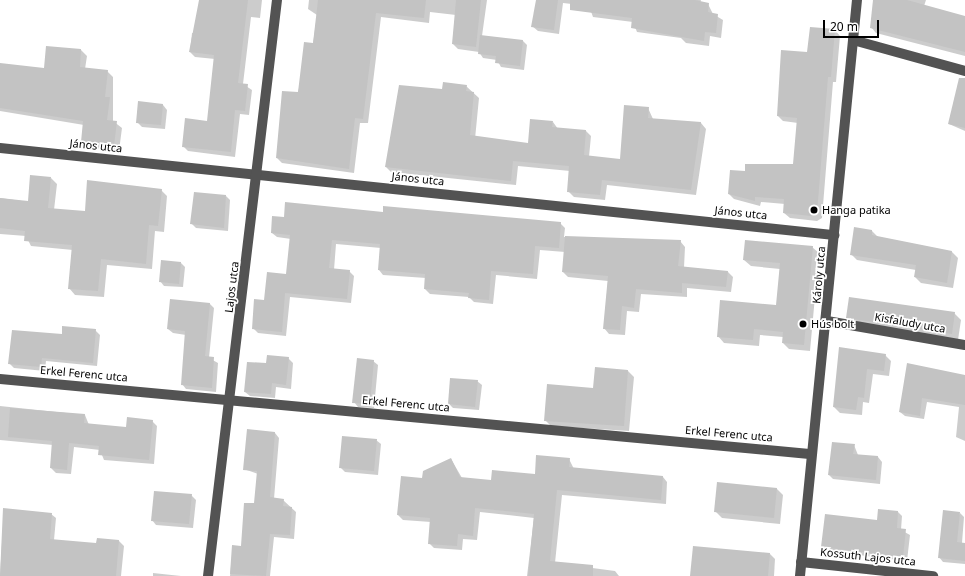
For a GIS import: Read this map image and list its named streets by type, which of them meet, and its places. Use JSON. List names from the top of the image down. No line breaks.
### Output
{"streets":{"street":["János utca","Károly utca","Lajos utca","Kisfaludy utca","Erkel Ferenc utca","Kossuth Lajos utca"]},"crossings":[["János utca","Károly utca"],["János utca","Lajos utca"],["Károly utca","Kisfaludy utca"],["Károly utca","Erkel Ferenc utca"],["Károly utca","Kossuth Lajos utca"],["Lajos utca","Erkel Ferenc utca"]],"places":["Hanga patika","Hús bolt"],"scale_bar":"20 m"}
